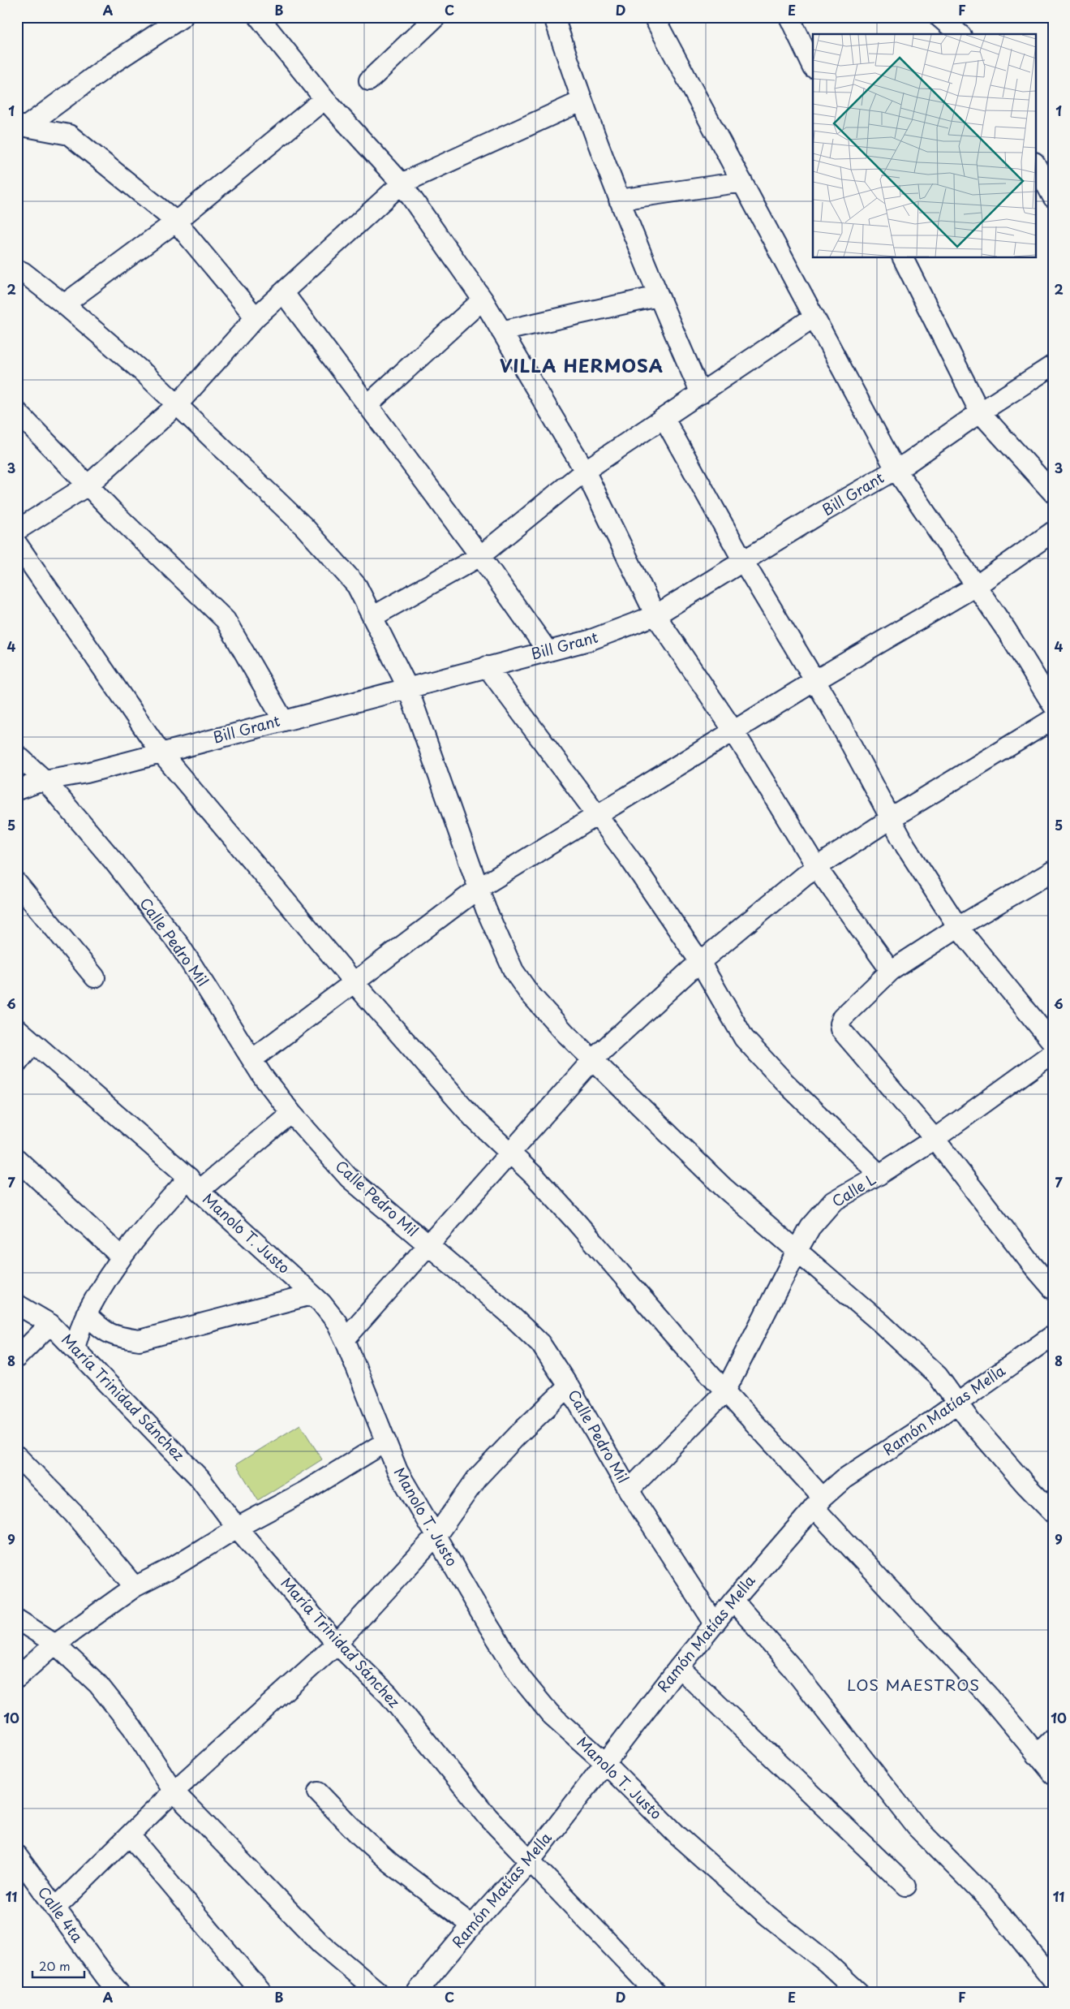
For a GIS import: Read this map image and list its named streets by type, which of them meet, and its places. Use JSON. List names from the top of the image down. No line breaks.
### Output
{"streets":{"street":["Bill Grant","Calle Pedro Mil","Calle L","Manolo T. Justo","María Trinidad Sánchez","Ramón Matías Mella","Calle 4ta"]},"crossings":[["Bill Grant","Calle Pedro Mil"],["Calle Pedro Mil","Calle L"],["Calle Pedro Mil","Ramón Matías Mella"],["Manolo T. Justo","Ramón Matías Mella"],["María Trinidad Sánchez","Ramón Matías Mella"]],"districts":["VILLA HERMOSA","LOS MAESTROS"],"scale_bar":"20 m","grid":{"columns":["A","B","C","D","E","F"],"rows":["1","2","3","4","5","6","7","8","9","10","11"]}}
